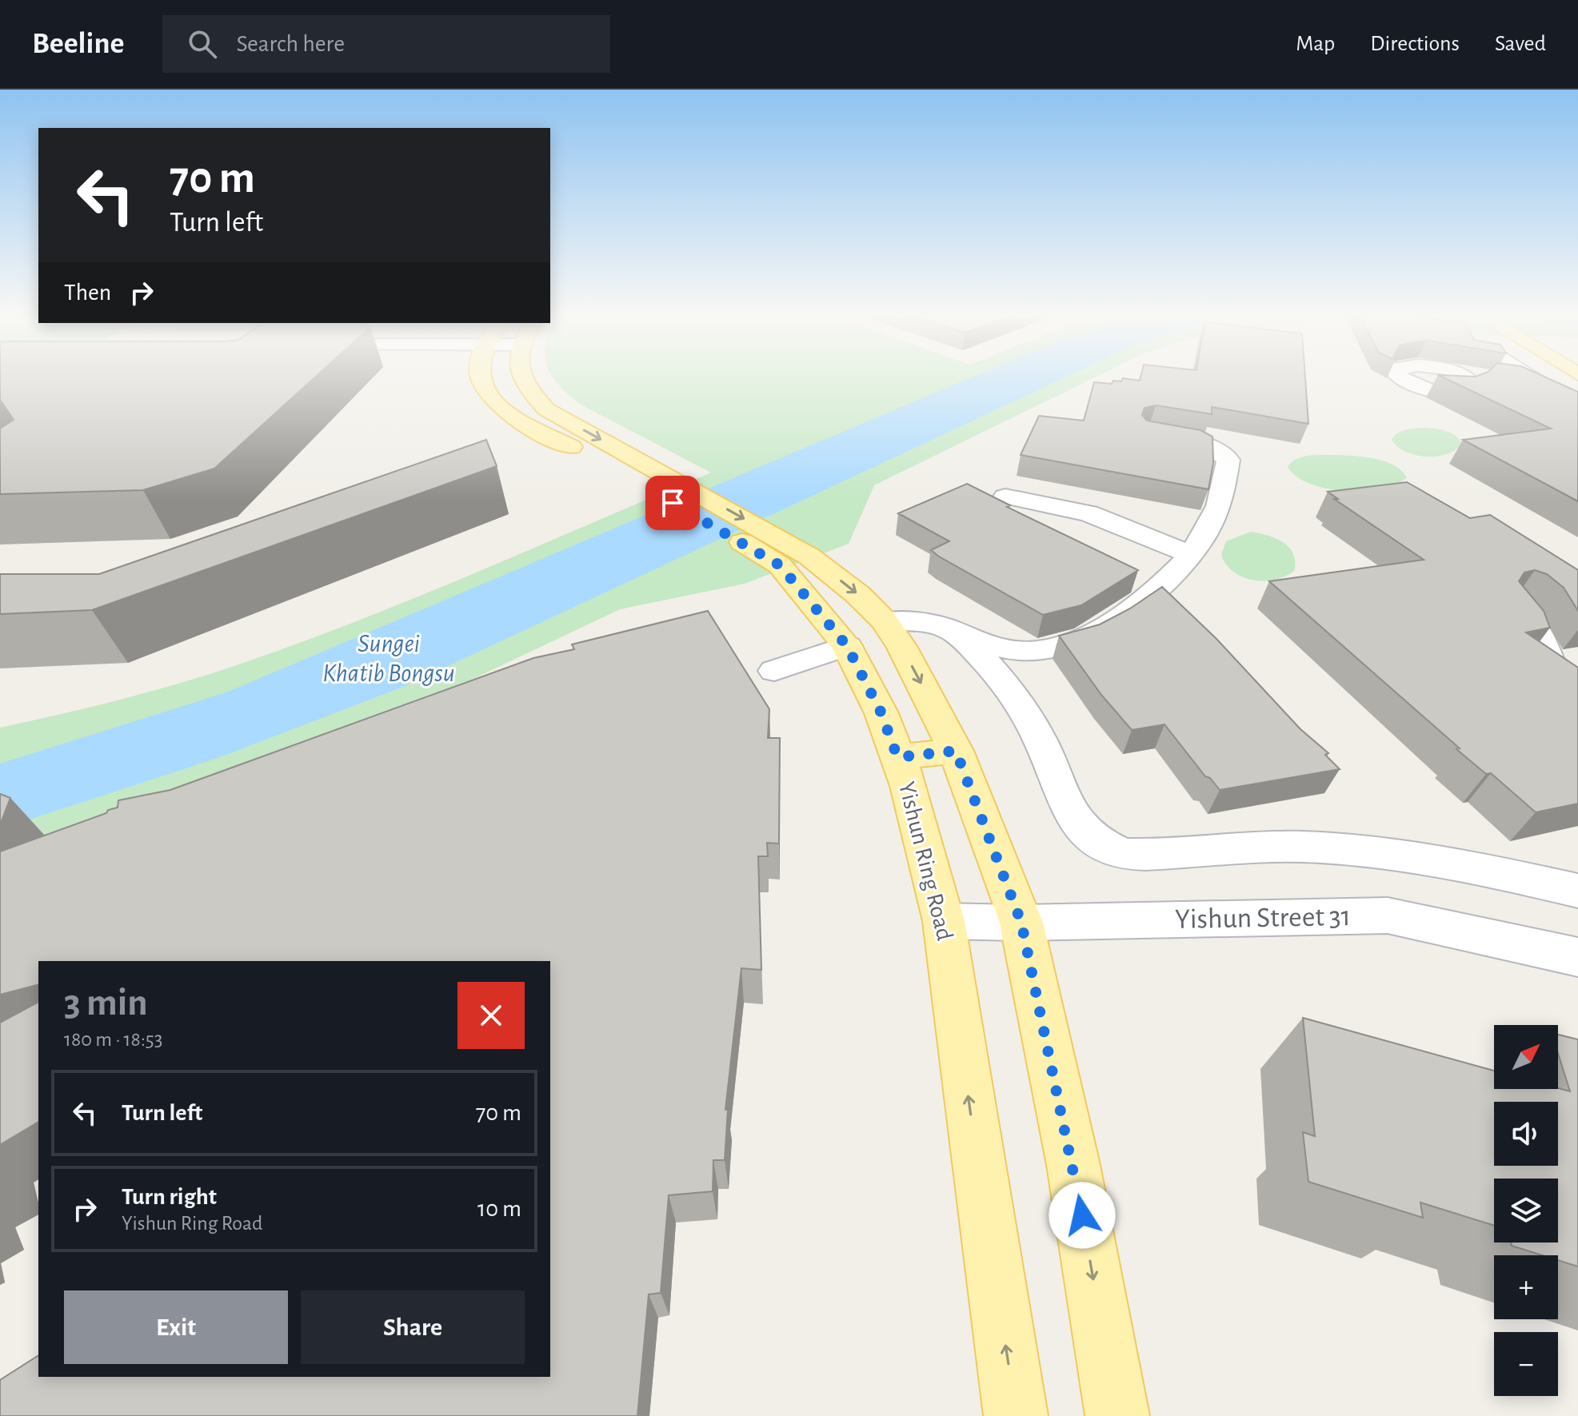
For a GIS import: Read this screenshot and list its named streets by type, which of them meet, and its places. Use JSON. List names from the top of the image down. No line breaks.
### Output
{"streets":{"main road":["Yishun Ring Road"],"street":["Yishun Street 31"]},"crossings":[["Yishun Ring Road","Yishun Street 31"]],"water":["Sungei Khatib Bongsu"],"north":"top right","page":{"header":"Beeline","search":"Search here","nav":["Map","Directions","Saved"],"turn":["70 m","Turn left"],"then":"Then","heading":["3 min","180 m · 18:53"],"map_buttons":["+","−"],"list":[{"name":"Turn left","value":"70 m"},{"name":"Turn right","note":"Yishun Ring Road","value":"10 m"}],"buttons":["Exit","Share"]}}
